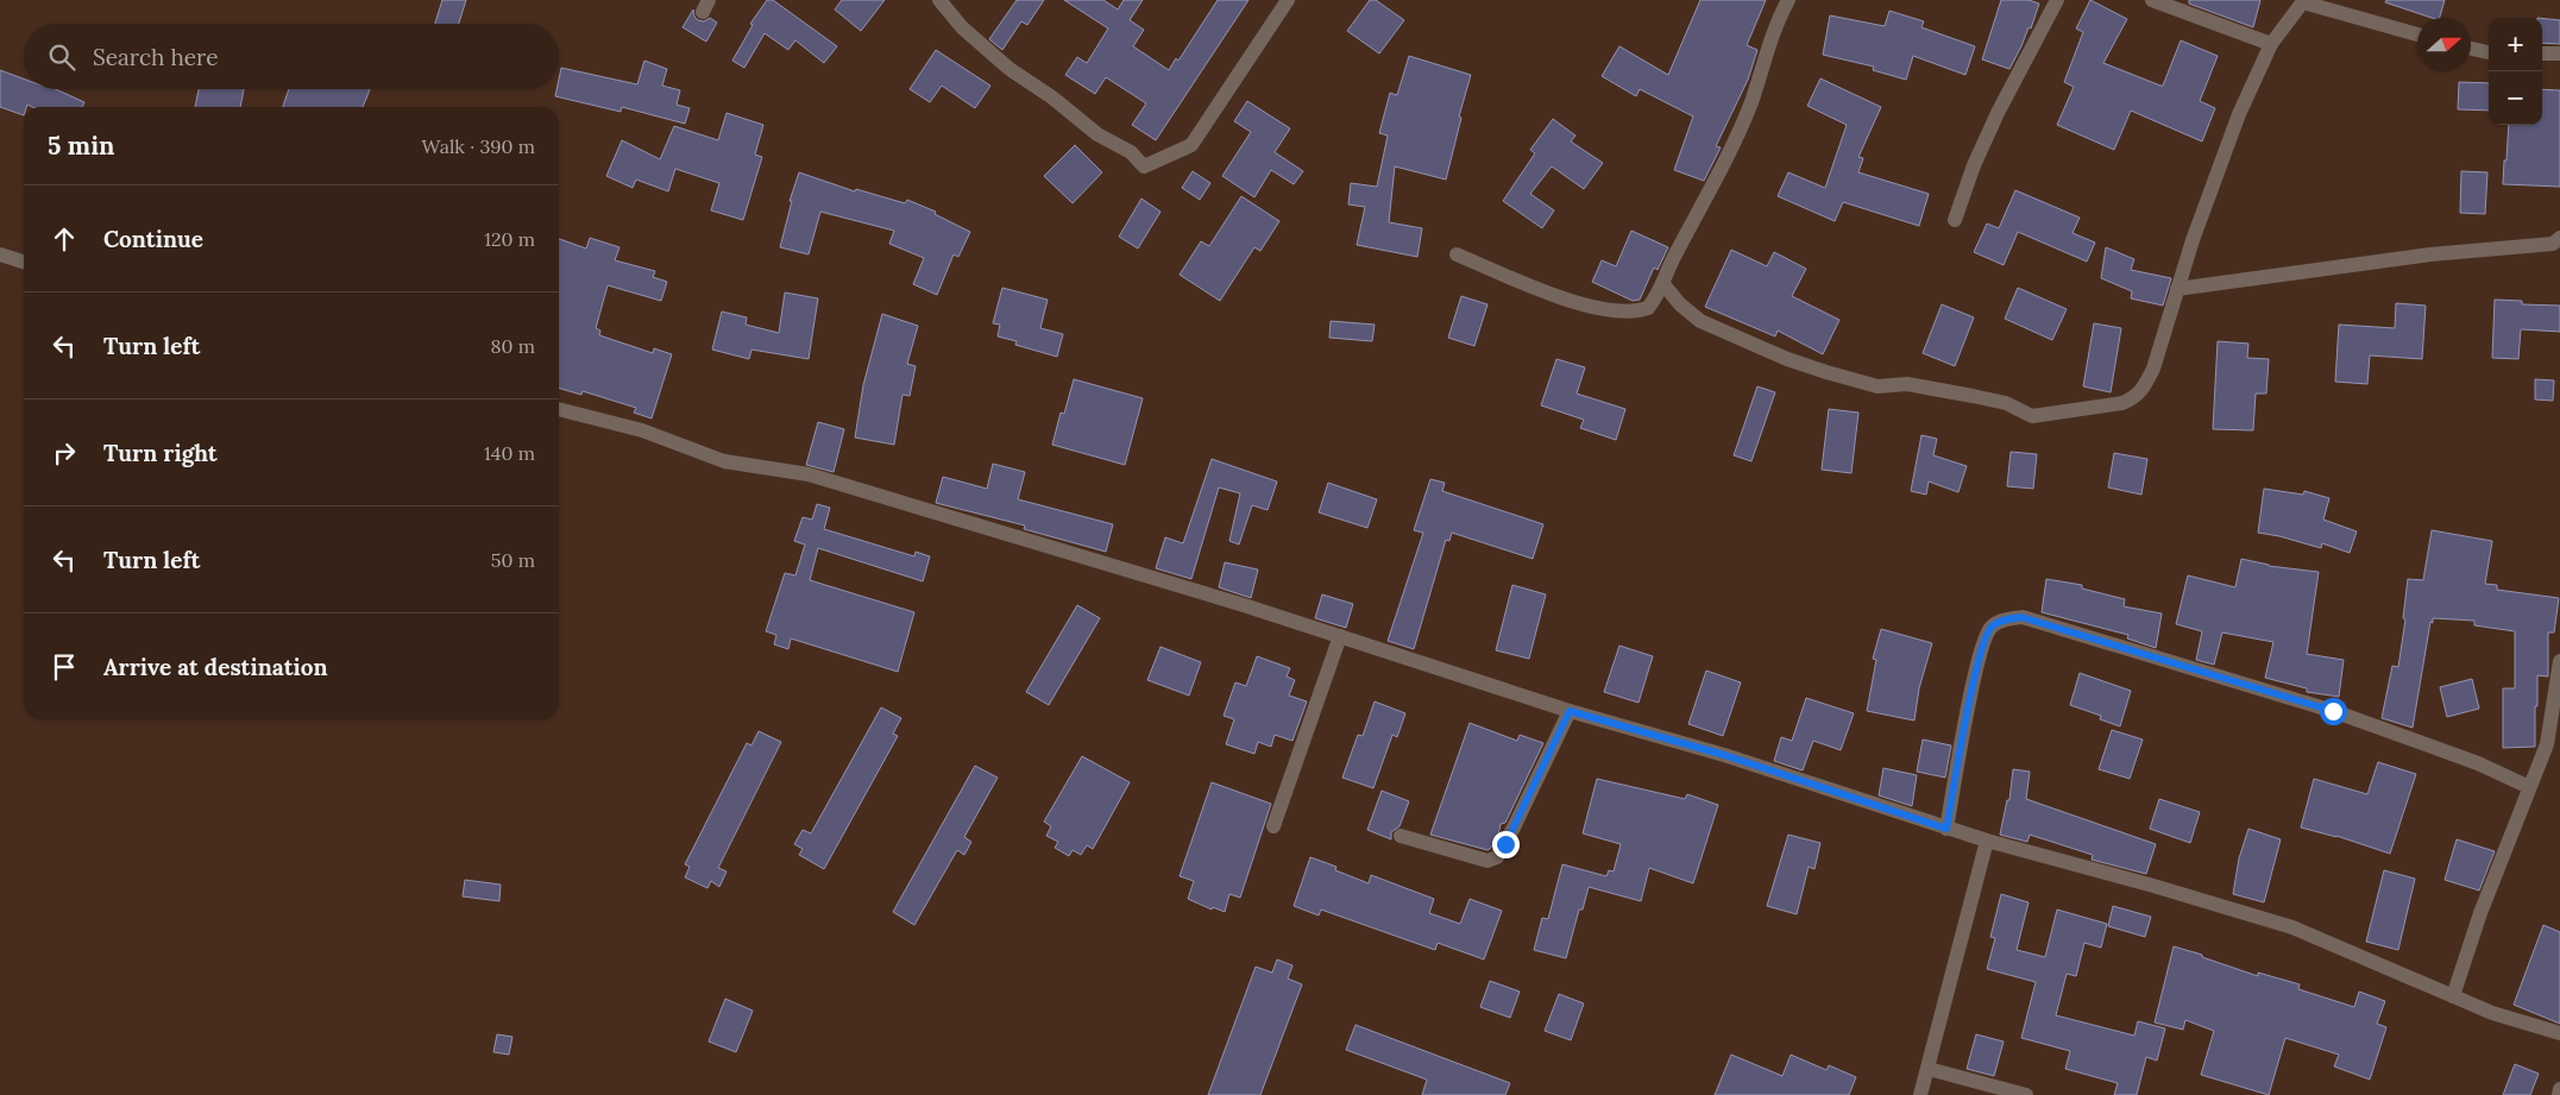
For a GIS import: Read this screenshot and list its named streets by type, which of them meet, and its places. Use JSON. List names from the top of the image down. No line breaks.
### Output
{"north":"right","page":{"map_buttons":["+","−"],"search":"Search here","heading":["5 min","Walk · 390 m"],"list":[["Continue","120 m"],["Turn left","80 m"],["Turn right","140 m"],["Turn left","50 m"],"Arrive at destination"]}}
